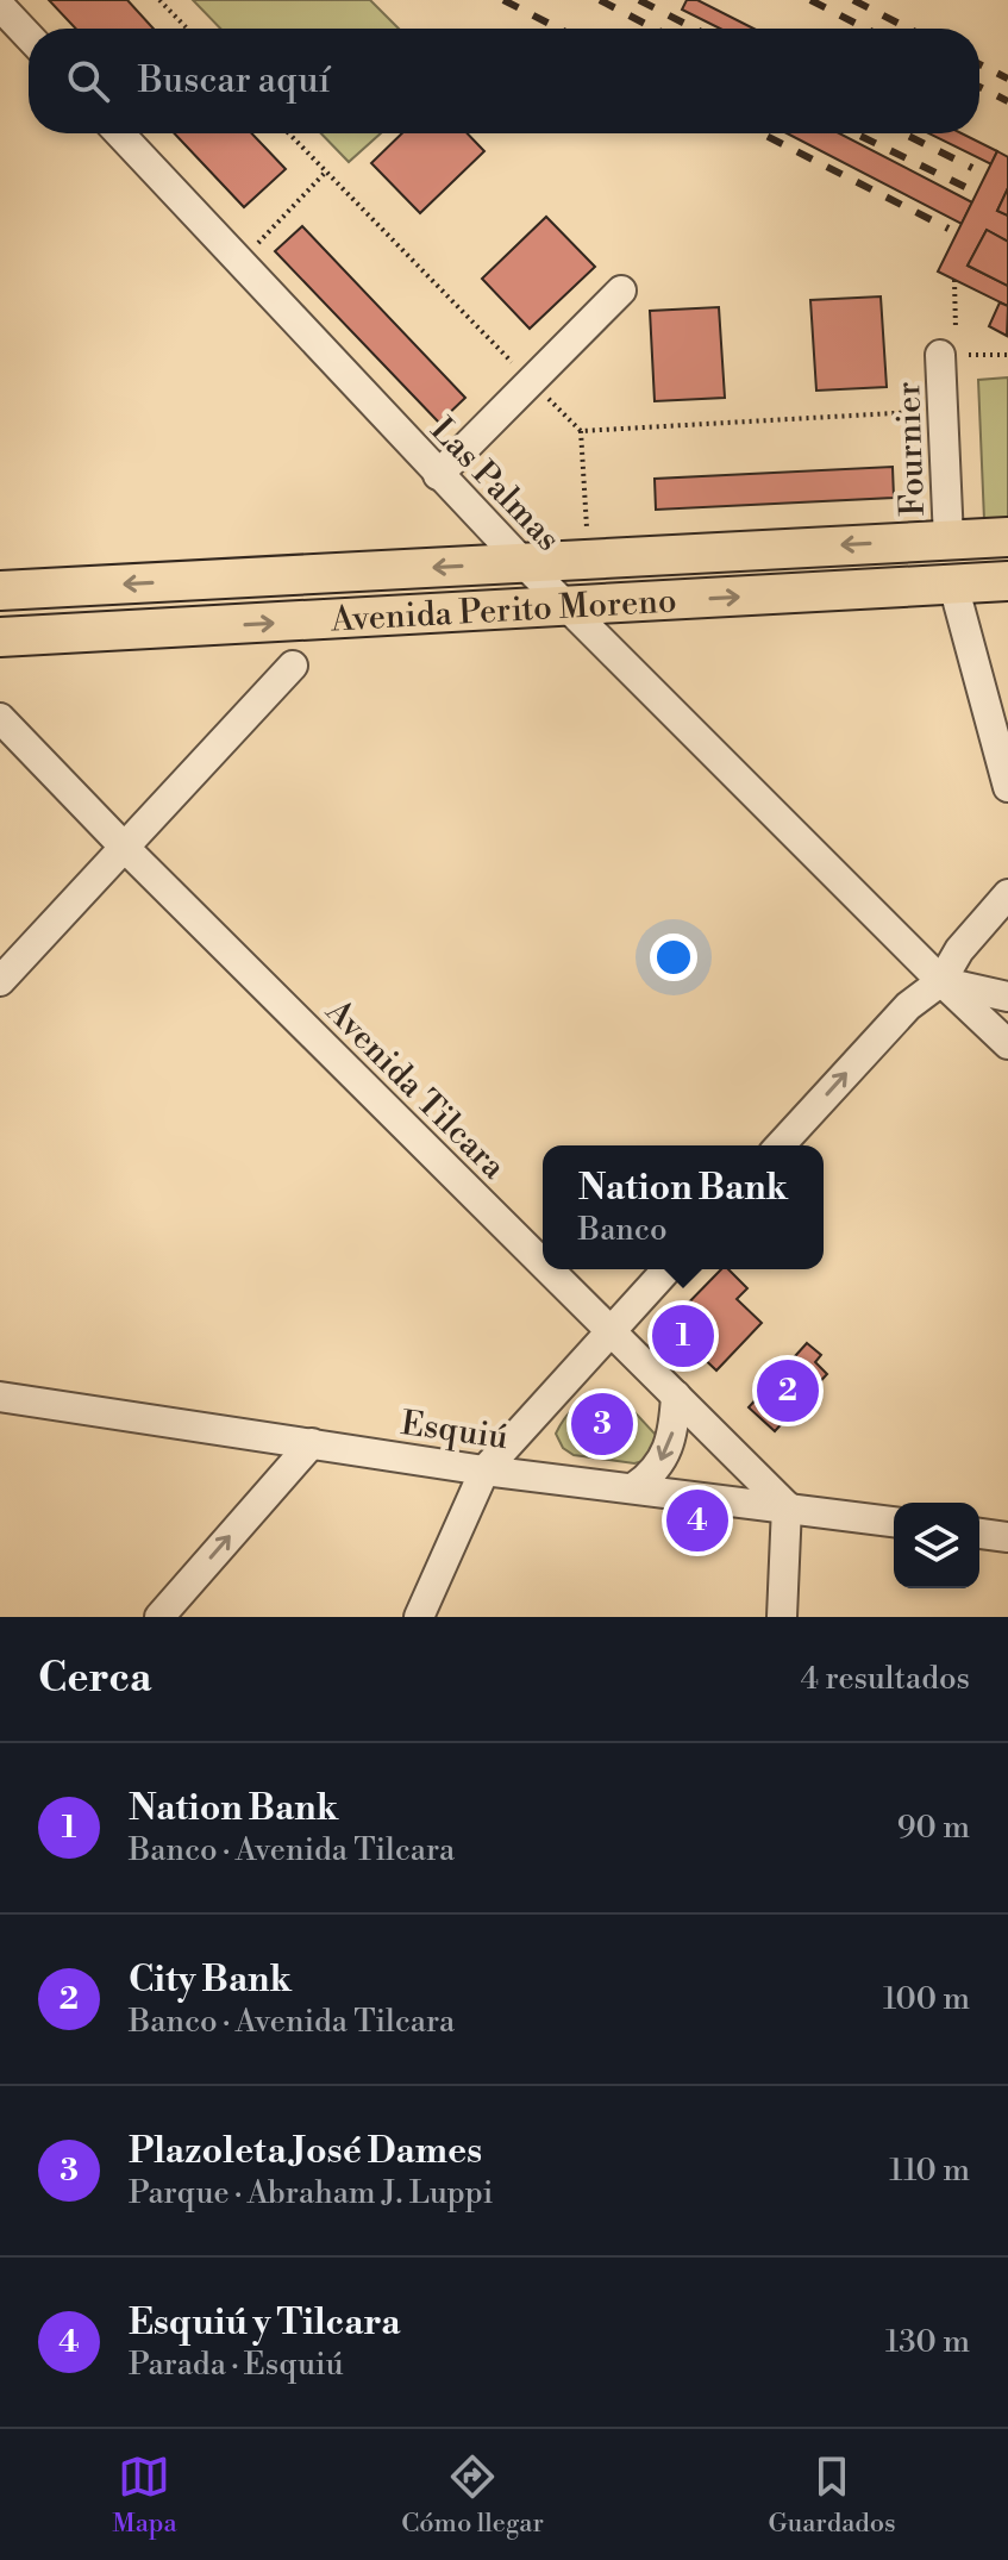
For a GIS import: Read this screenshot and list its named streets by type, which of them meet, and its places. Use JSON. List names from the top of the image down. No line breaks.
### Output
{"streets":{"main road":["Avenida Perito Moreno"],"street":["Fournier","Las Palmas","Avenida Tilcara","Esquiú"]},"crossings":[["Fournier","Avenida Perito Moreno"],["Las Palmas","Avenida Perito Moreno"],["Avenida Tilcara","Esquiú"]],"page":{"search":"Buscar aquí","popup":["Nation Bank","Banco"],"pins":["1","2","3","4"],"heading":["Cerca","4 resultados"],"list":[{"mark":"1","name":"Nation Bank","note":"Banco · Avenida Tilcara","value":"90 m"},{"mark":"2","name":"City Bank","note":"Banco · Avenida Tilcara","value":"100 m"},{"mark":"3","name":"Plazoleta José Dames","note":"Parque · Abraham J. Luppi","value":"110 m"},{"mark":"4","name":"Esquiú y Tilcara","note":"Parada · Esquiú","value":"130 m"}],"nav":["Mapa","Cómo llegar","Guardados"]}}
